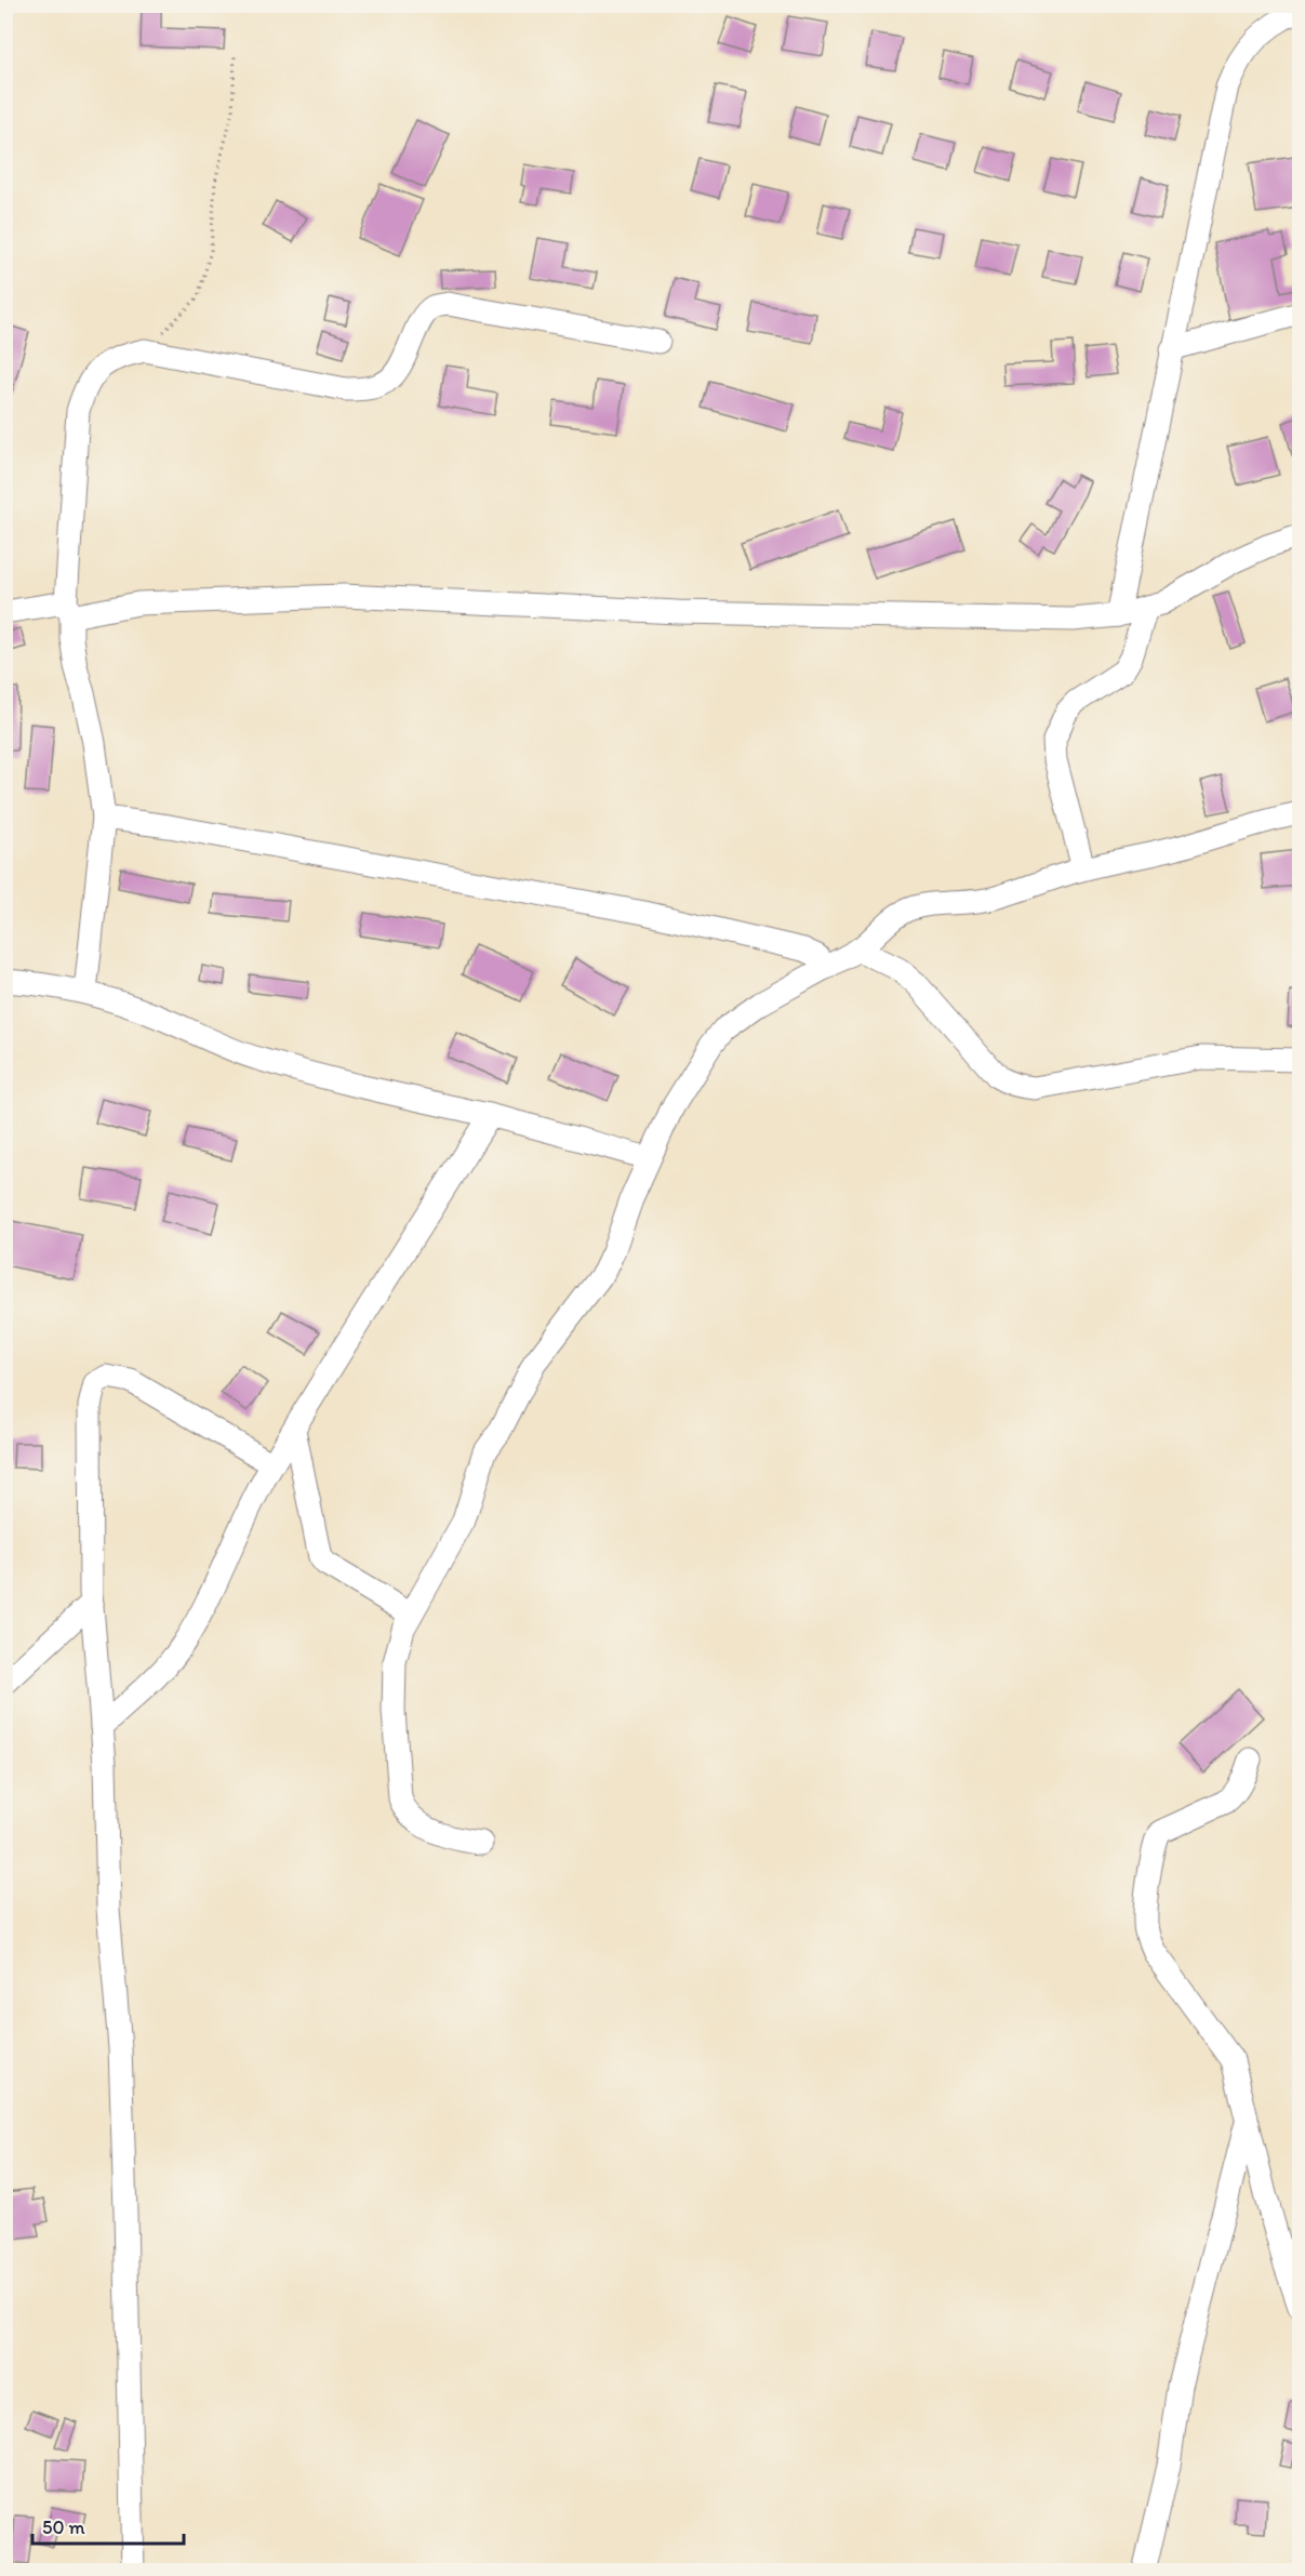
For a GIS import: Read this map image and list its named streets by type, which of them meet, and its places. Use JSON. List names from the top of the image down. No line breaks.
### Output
{"scale_bar":"50 m"}
